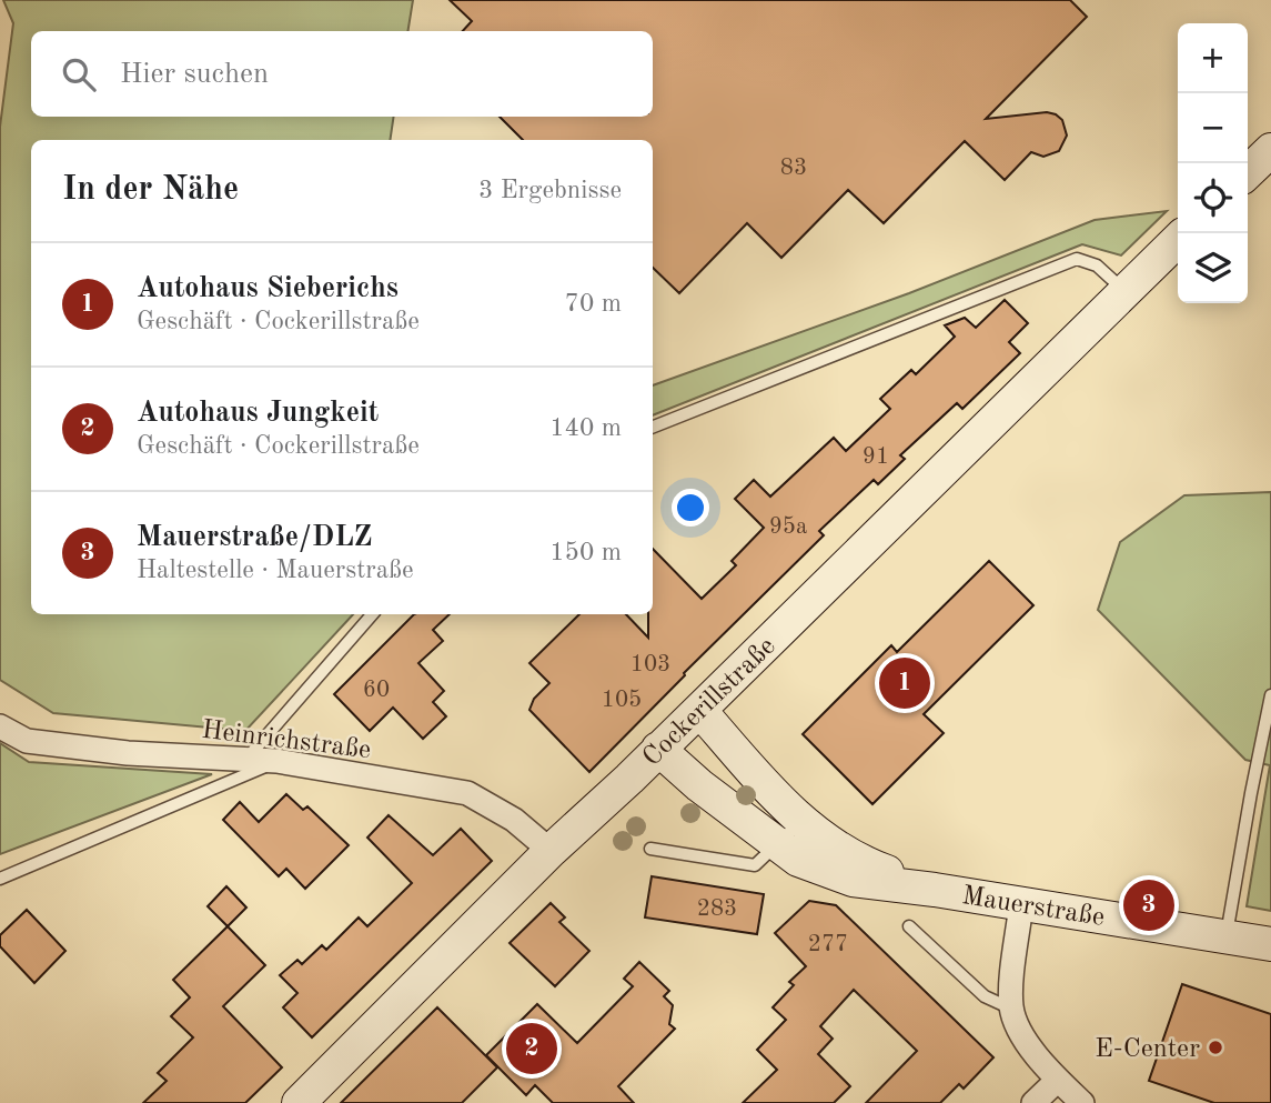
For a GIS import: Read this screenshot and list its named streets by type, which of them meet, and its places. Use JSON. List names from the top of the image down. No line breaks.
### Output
{"streets":{"main road":["Cockerillstraße","Mauerstraße"],"street":["Heinrichstraße"]},"crossings":[["Cockerillstraße","Heinrichstraße"],["Cockerillstraße","Mauerstraße"]],"places":["E-Center"],"house_numbers":["83","91","95a","103","60","105","283","277"],"page":{"map_buttons":["+","−"],"search":"Hier suchen","heading":["In der Nähe","3 Ergebnisse"],"list":[{"mark":"1","name":"Autohaus Sieberichs","note":"Geschäft · Cockerillstraße","value":"70 m"},{"mark":"2","name":"Autohaus Jungkeit","note":"Geschäft · Cockerillstraße","value":"140 m"},{"mark":"3","name":"Mauerstraße/DLZ","note":"Haltestelle · Mauerstraße","value":"150 m"}],"pins":["1","3","2"]}}
